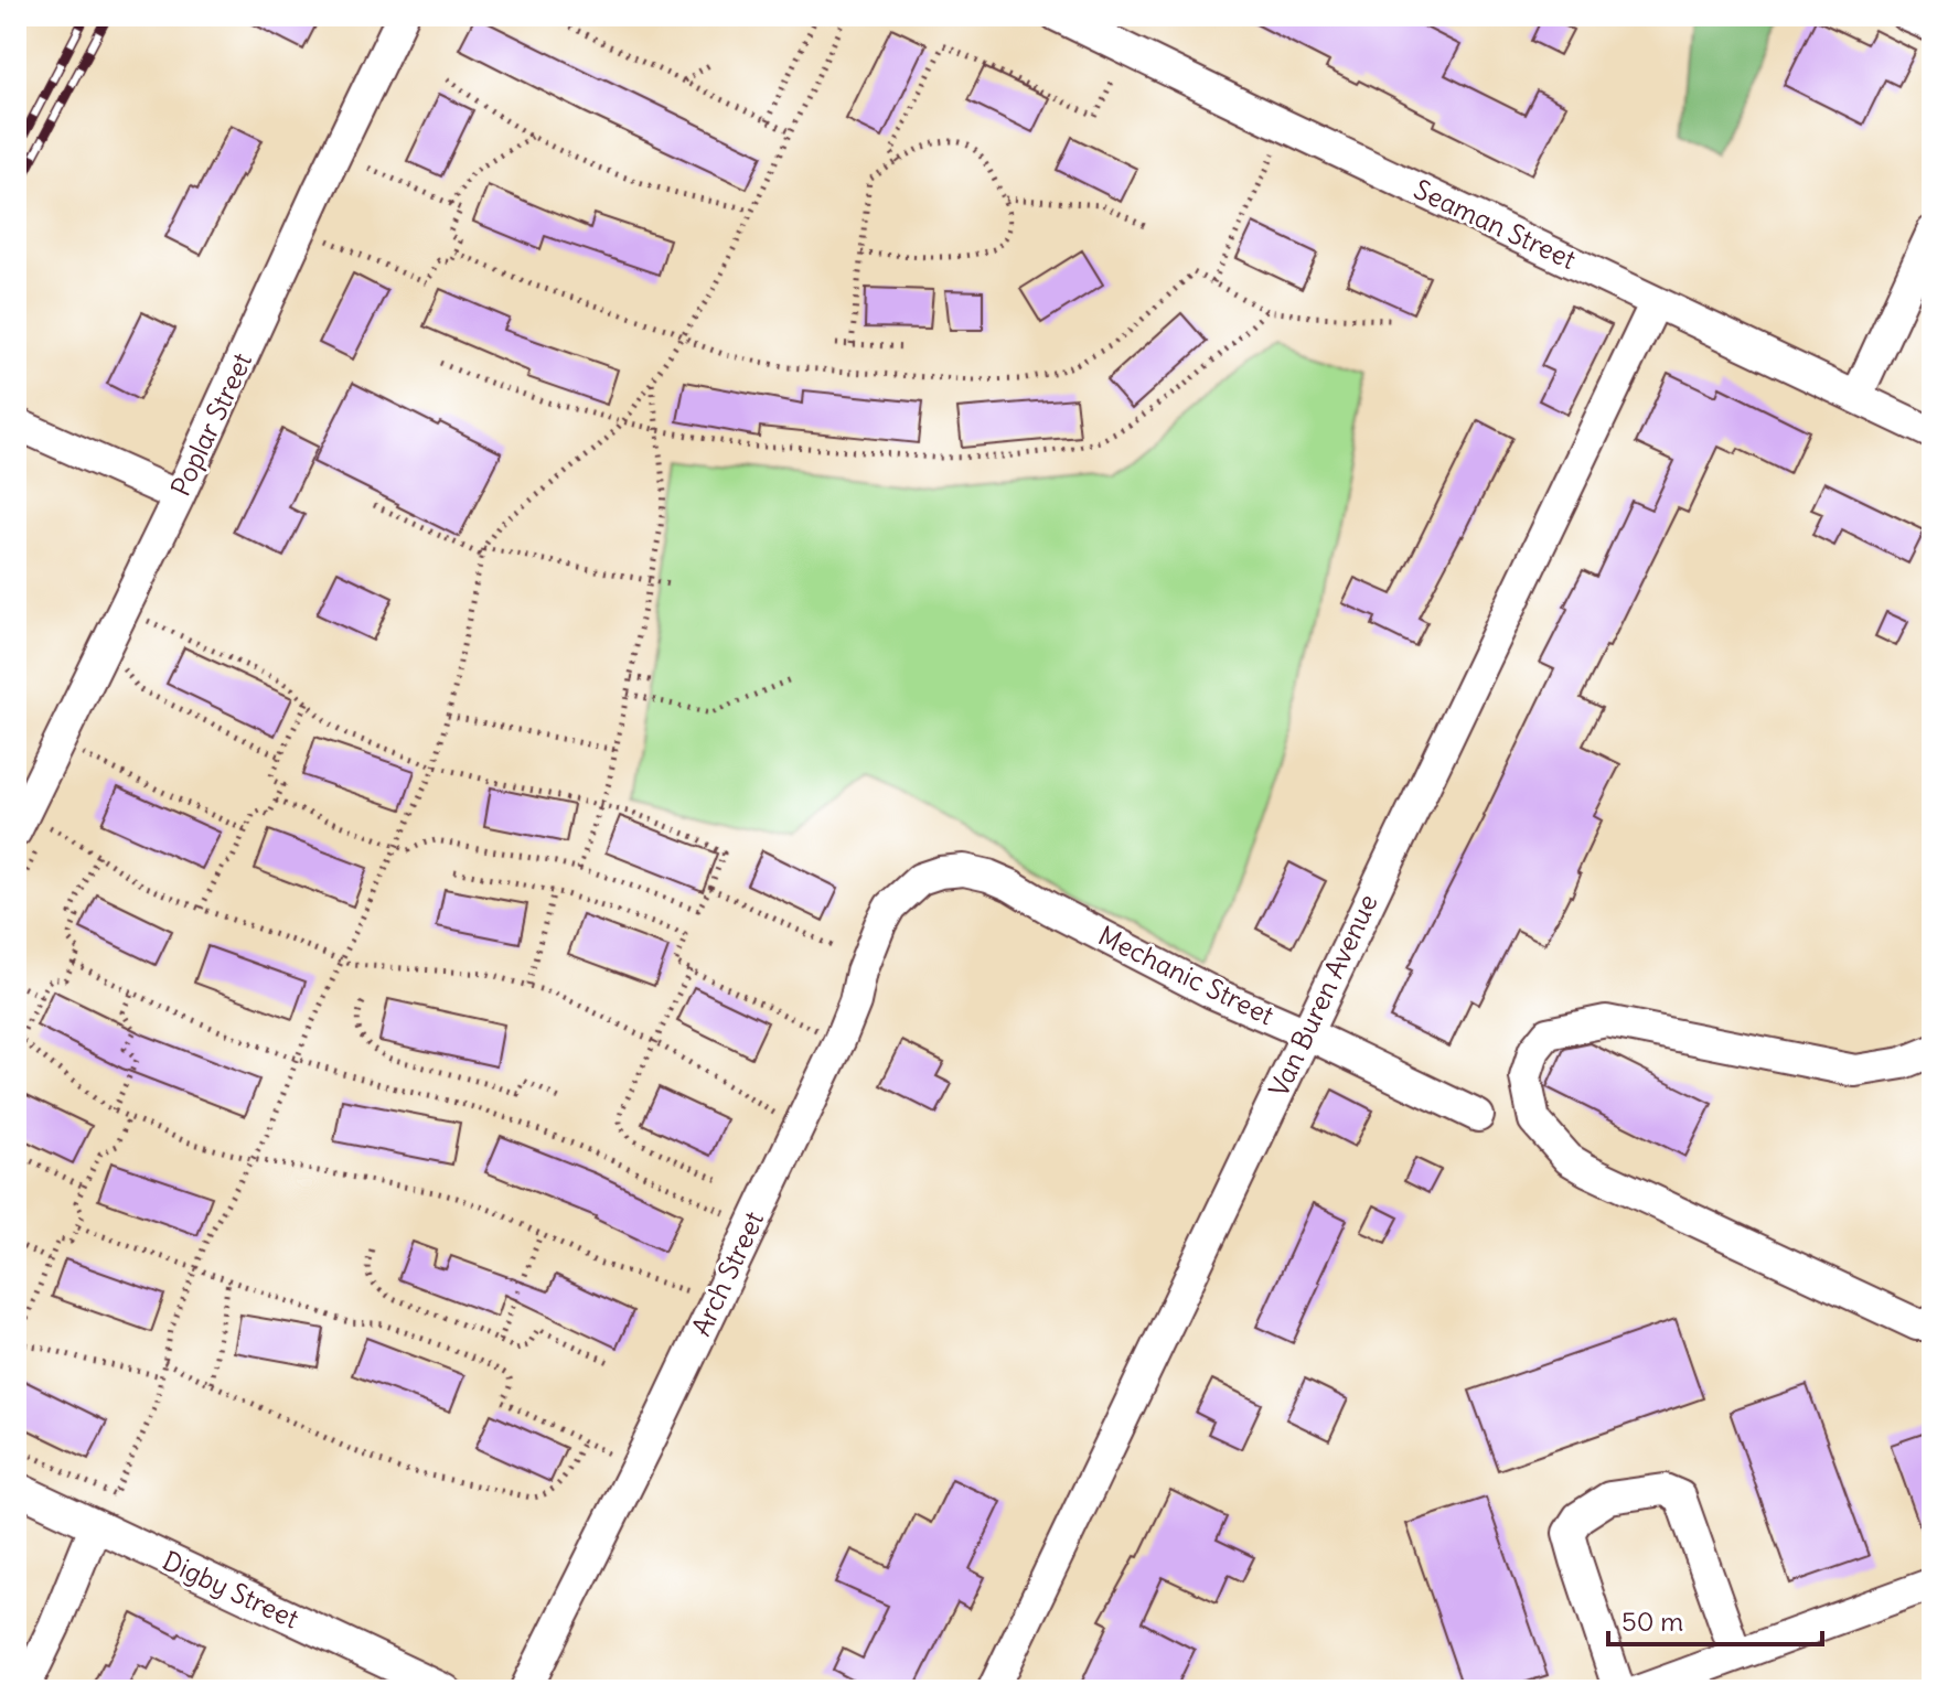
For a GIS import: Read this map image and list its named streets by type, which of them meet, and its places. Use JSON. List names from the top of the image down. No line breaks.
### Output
{"streets":{"street":["Seaman Street","Poplar Street","Mechanic Street","Van Buren Avenue","Arch Street","Digby Street"]},"crossings":[["Seaman Street","Van Buren Avenue"],["Mechanic Street","Van Buren Avenue"],["Mechanic Street","Arch Street"]],"scale_bar":"50 m"}
